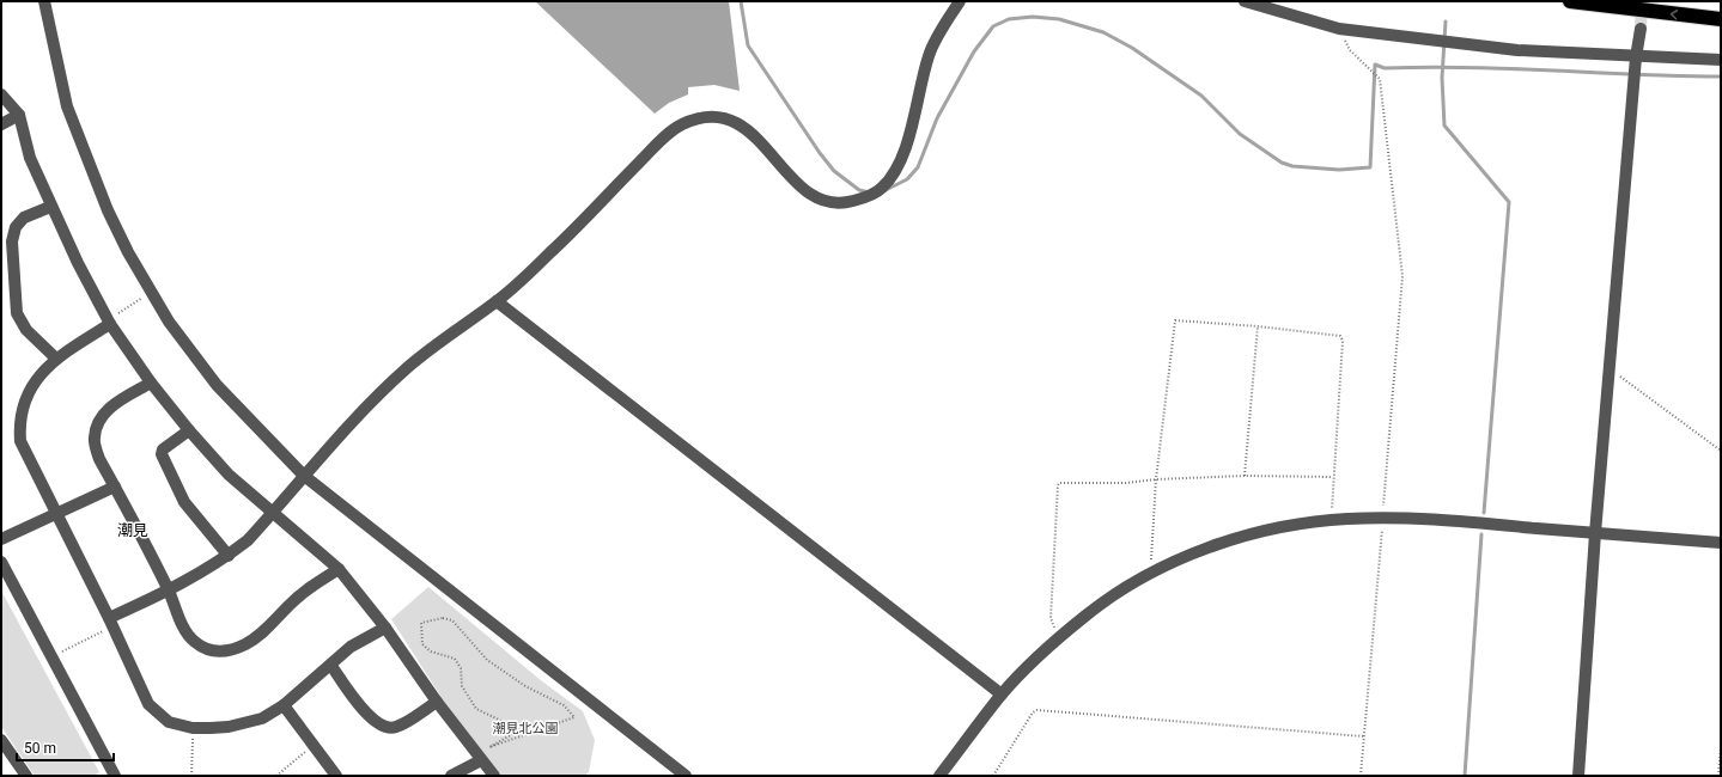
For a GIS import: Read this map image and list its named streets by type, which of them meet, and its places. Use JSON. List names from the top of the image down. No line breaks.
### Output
{"districts":["潮見"],"parks":["潮見北公園"],"scale_bar":"50 m"}
